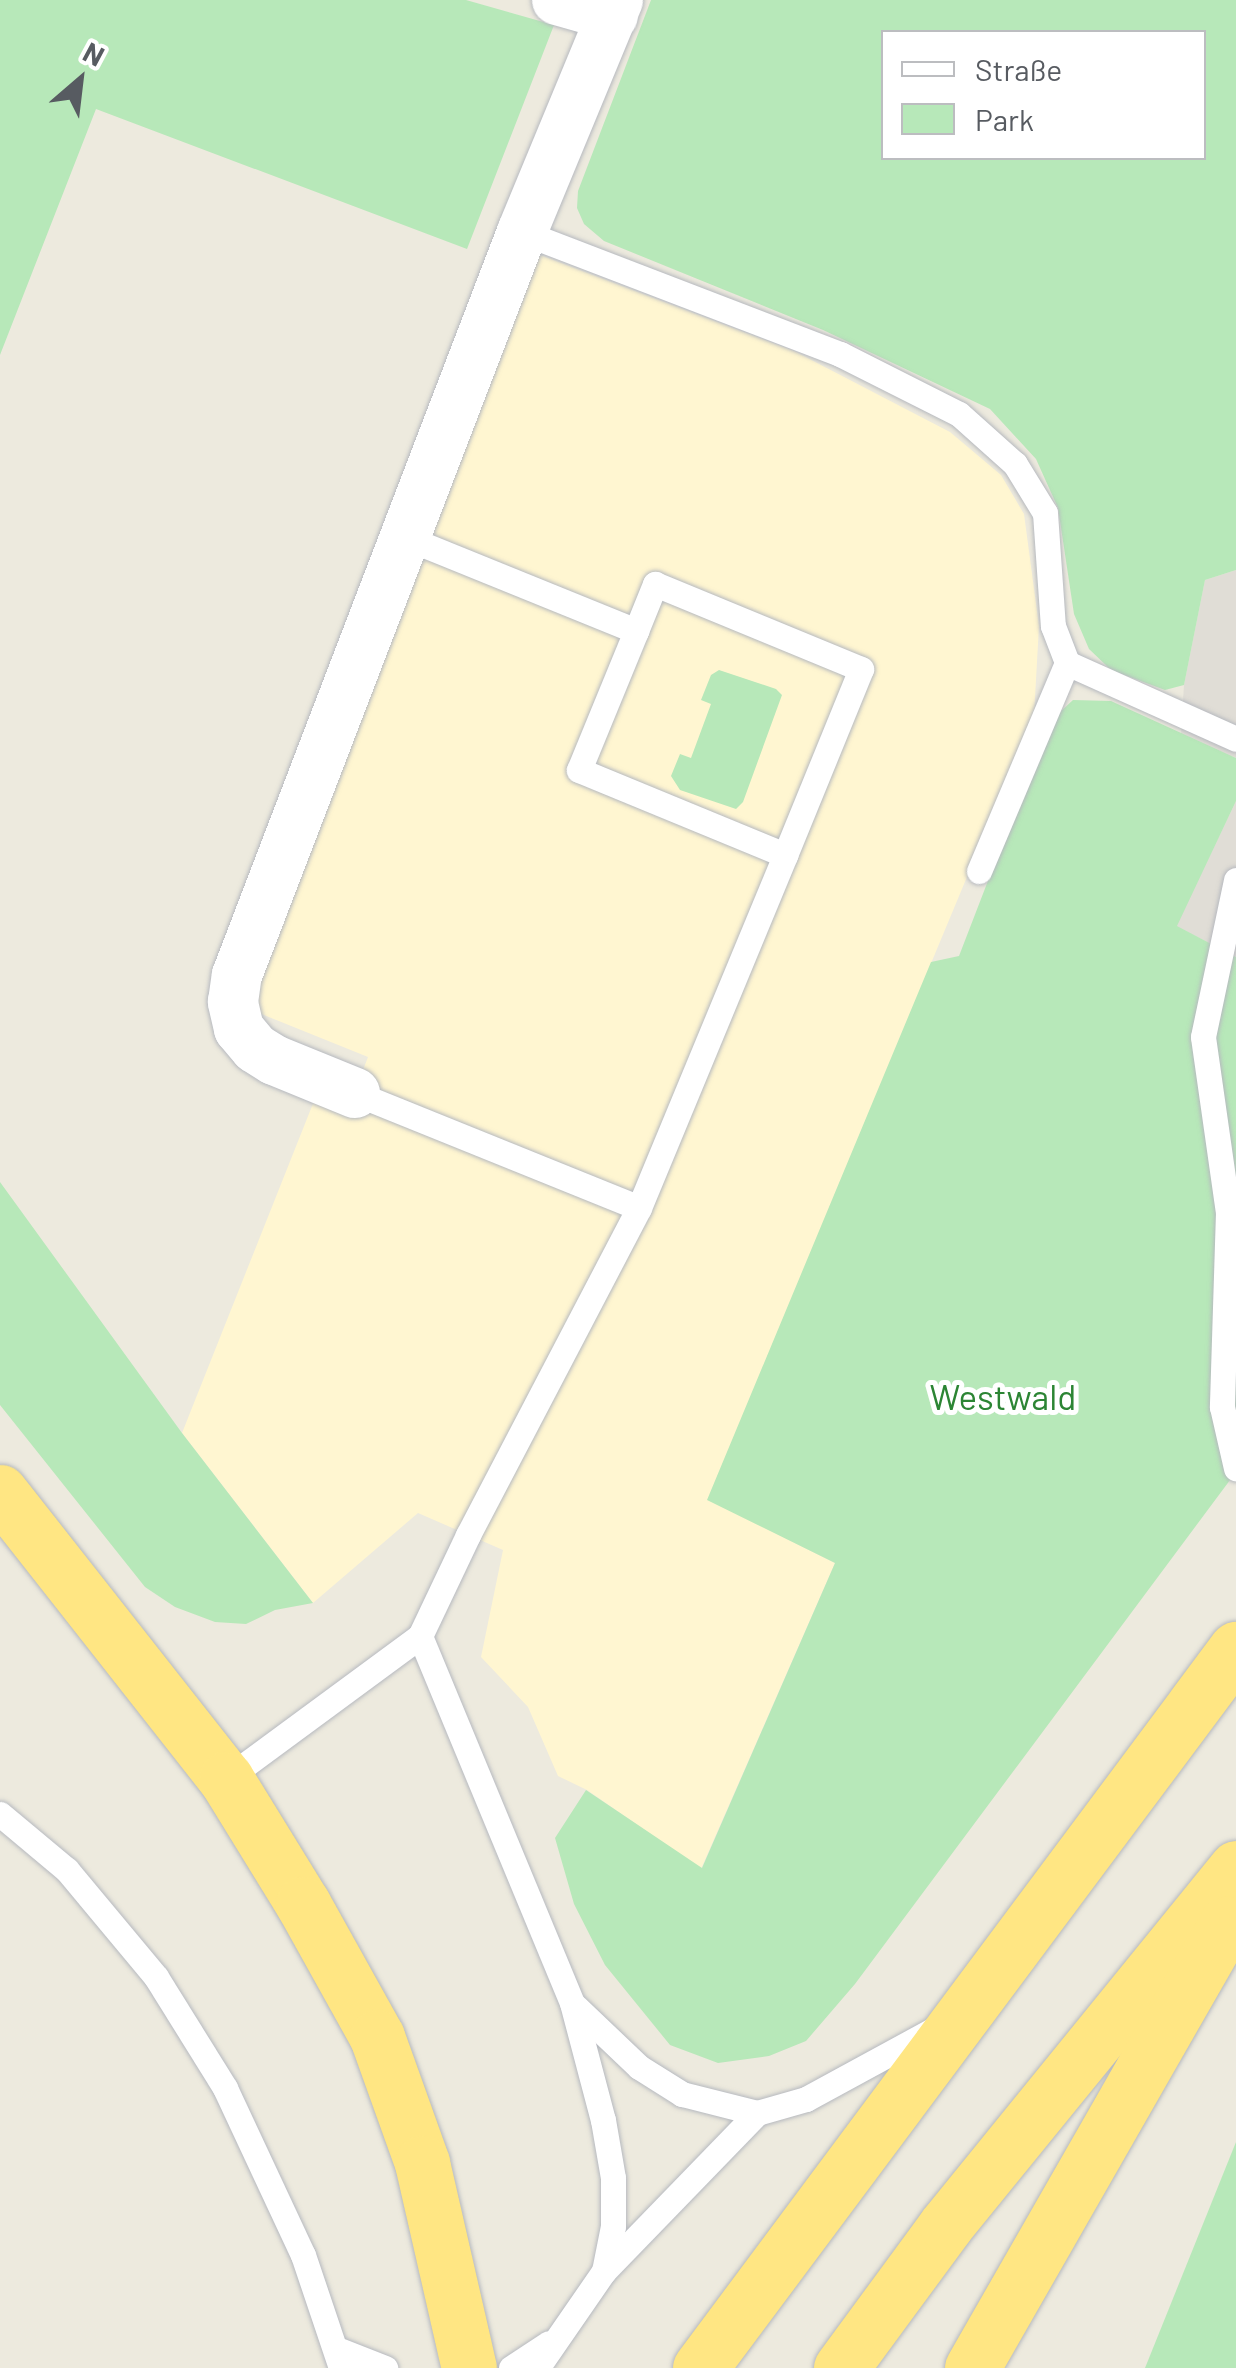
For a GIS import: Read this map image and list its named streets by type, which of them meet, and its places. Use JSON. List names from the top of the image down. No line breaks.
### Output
{"parks":["Westwald"],"legend":["Straße","Park"],"north":"top right"}
